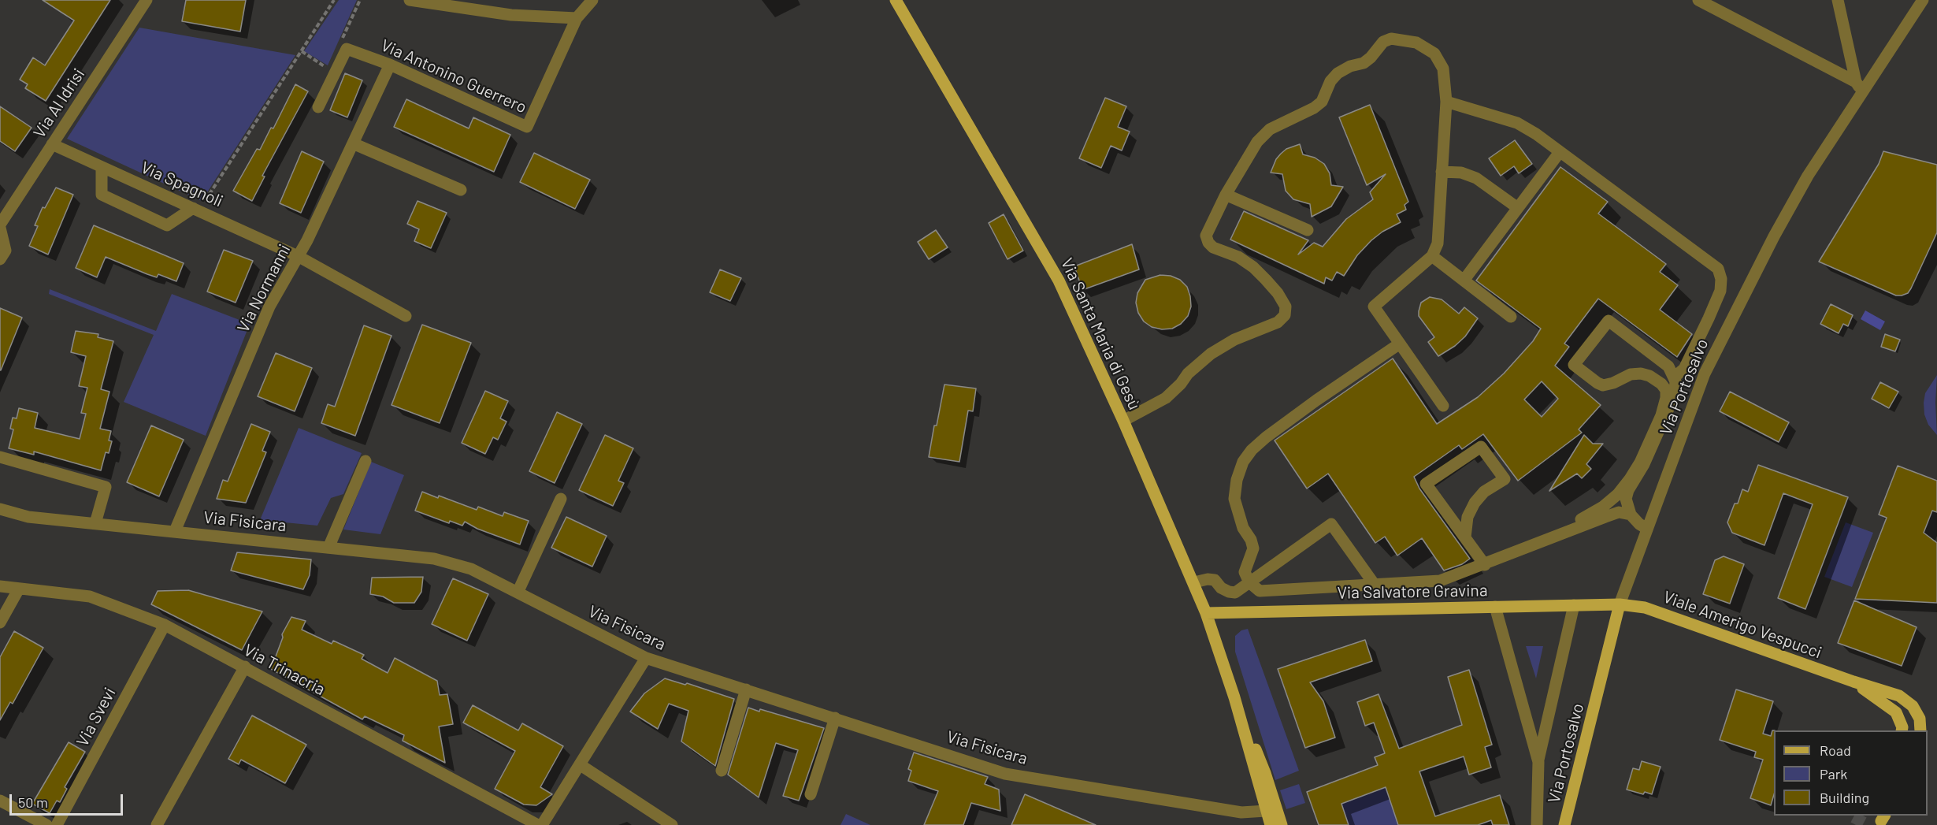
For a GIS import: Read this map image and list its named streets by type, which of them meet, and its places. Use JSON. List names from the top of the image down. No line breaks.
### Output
{"streets":{"main road":["Via Santa Maria di Gesù","Via Portosalvo","Via Salvatore Gravina","Viale Amerigo Vespucci"],"street":["Via Antonino Guerrero","Via Al Idrisi","Via Spagnoli","Via Normanni","Via Fisicara","Via Trinacria","Via Svevi"]},"crossings":[["Via Antonino Guerrero","Via Normanni"],["Via Al Idrisi","Via Spagnoli"],["Via Spagnoli","Via Normanni"],["Via Normanni","Via Fisicara"],["Via Santa Maria di Gesù","Via Salvatore Gravina"],["Via Portosalvo","Via Salvatore Gravina"],["Via Portosalvo","Viale Amerigo Vespucci"],["Via Salvatore Gravina","Viale Amerigo Vespucci"],["Via Trinacria","Via Svevi"]],"legend":["Road","Park","Building"],"scale_bar":"50 m"}
